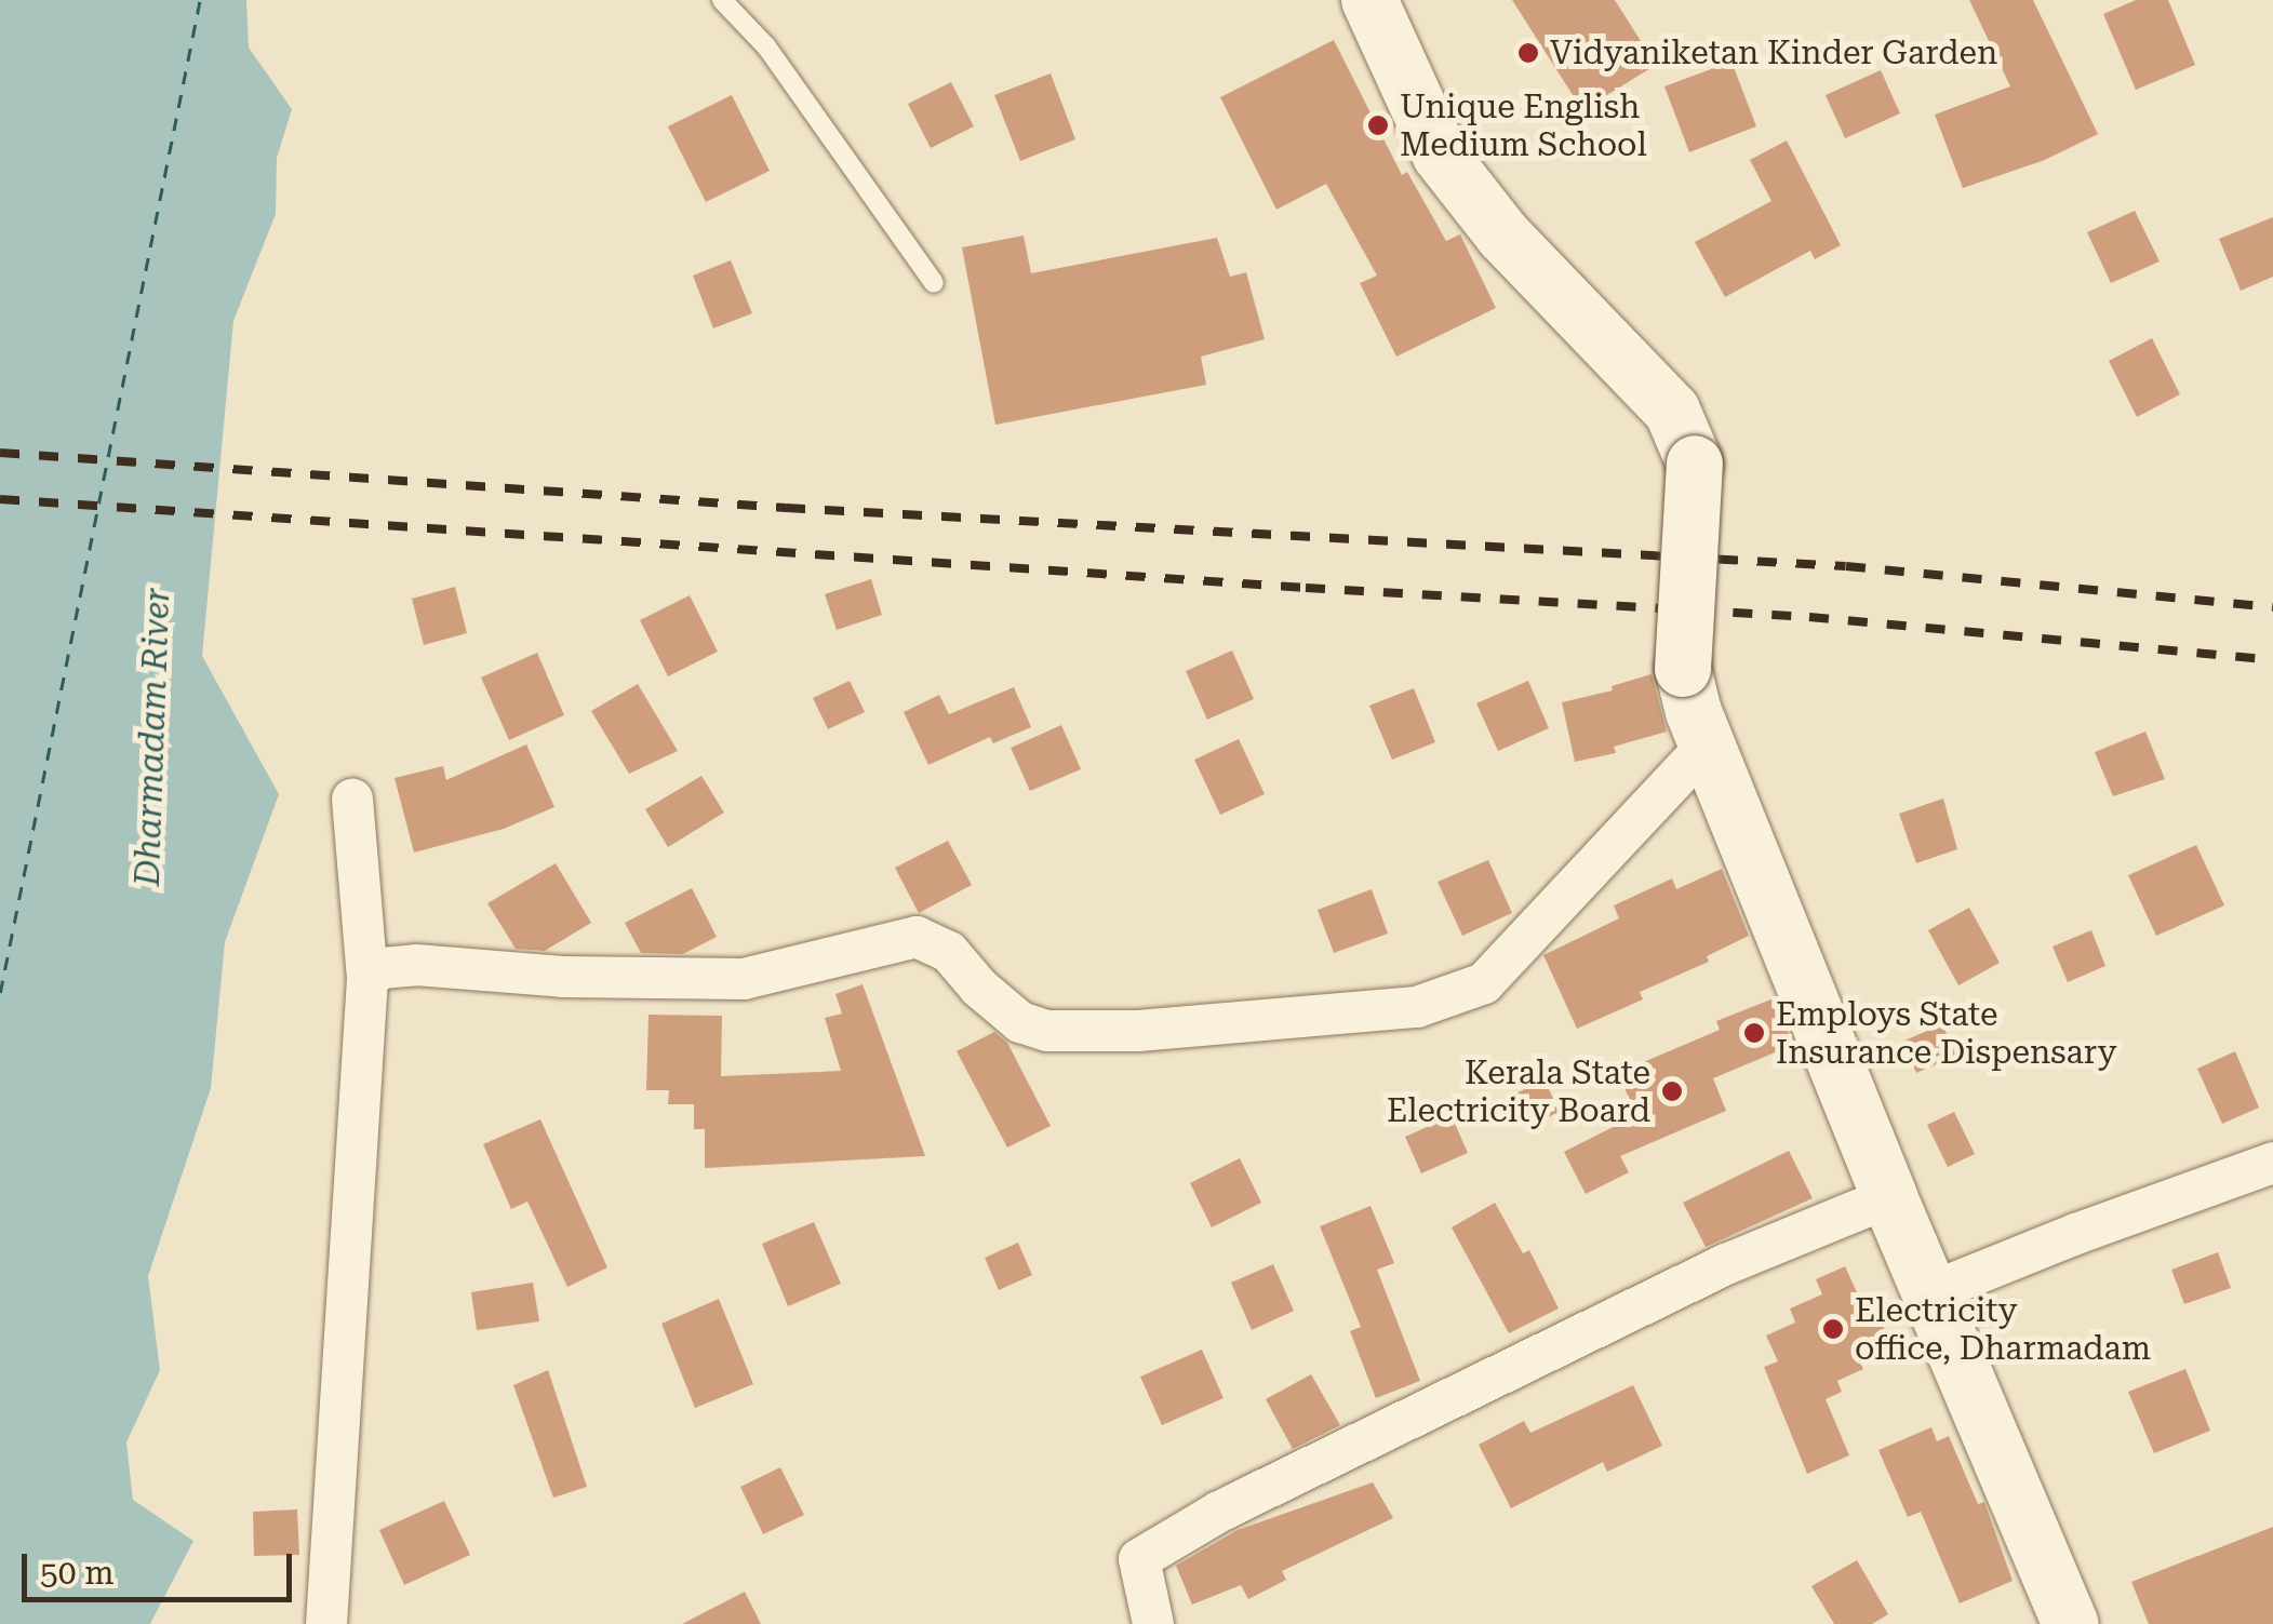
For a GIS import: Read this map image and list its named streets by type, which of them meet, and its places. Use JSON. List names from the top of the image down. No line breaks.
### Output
{"water":["Dharmadam River"],"places":["Vidyaniketan Kinder Garden","Unique English Medium School","Employs State Insurance Dispensary","Kerala State Electricity Board","Electricity office, Dharmadam"],"scale_bar":"50 m"}
